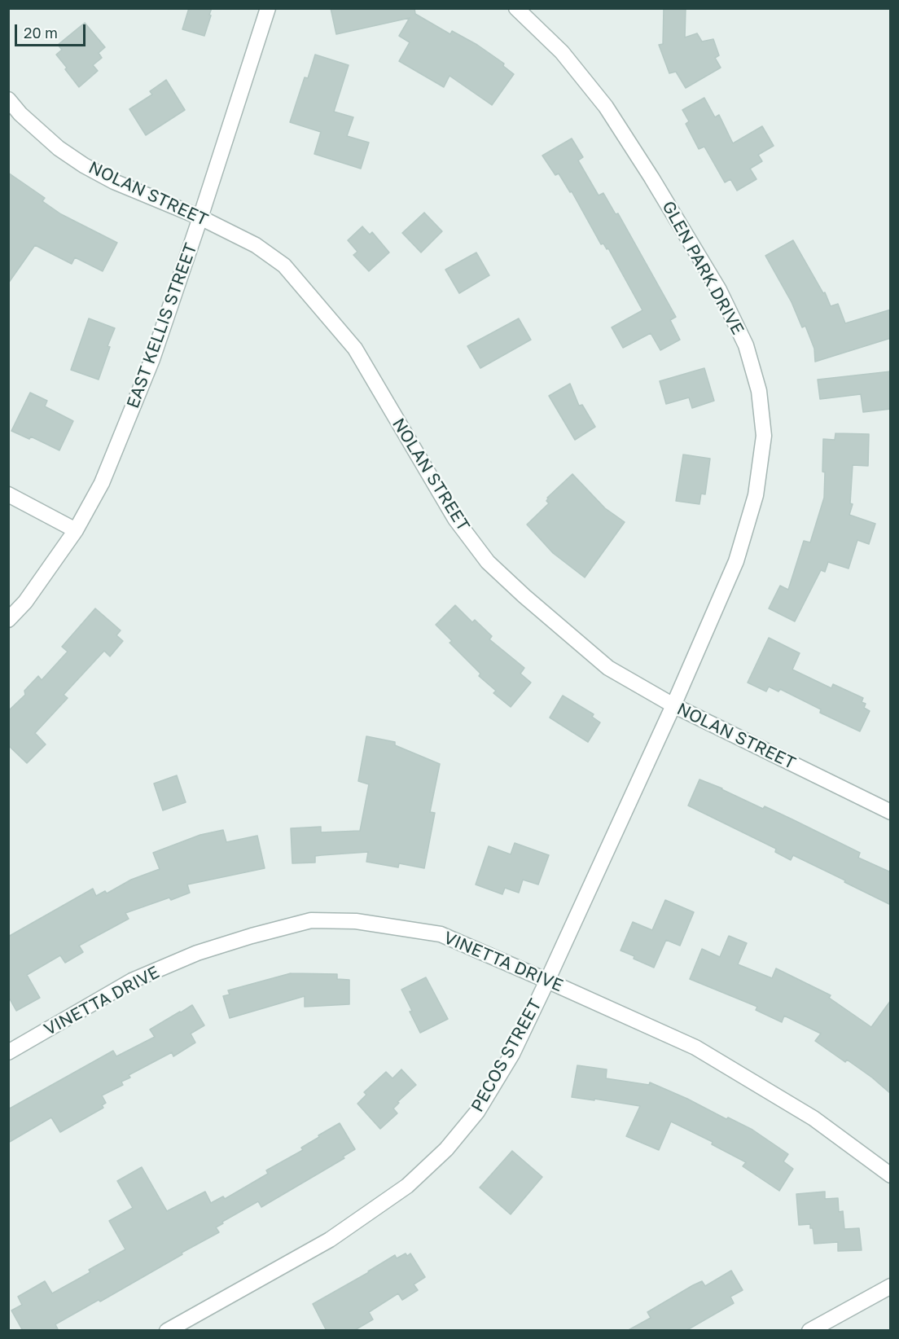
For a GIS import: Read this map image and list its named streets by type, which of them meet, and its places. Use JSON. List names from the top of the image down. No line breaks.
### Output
{"streets":{"street":["NOLAN STREET","GLEN PARK DRIVE","EAST KELLIS STREET","VINETTA DRIVE","PECOS STREET"]},"crossings":[["NOLAN STREET","GLEN PARK DRIVE"],["NOLAN STREET","EAST KELLIS STREET"],["NOLAN STREET","PECOS STREET"],["GLEN PARK DRIVE","PECOS STREET"],["VINETTA DRIVE","PECOS STREET"]],"scale_bar":"20 m"}
